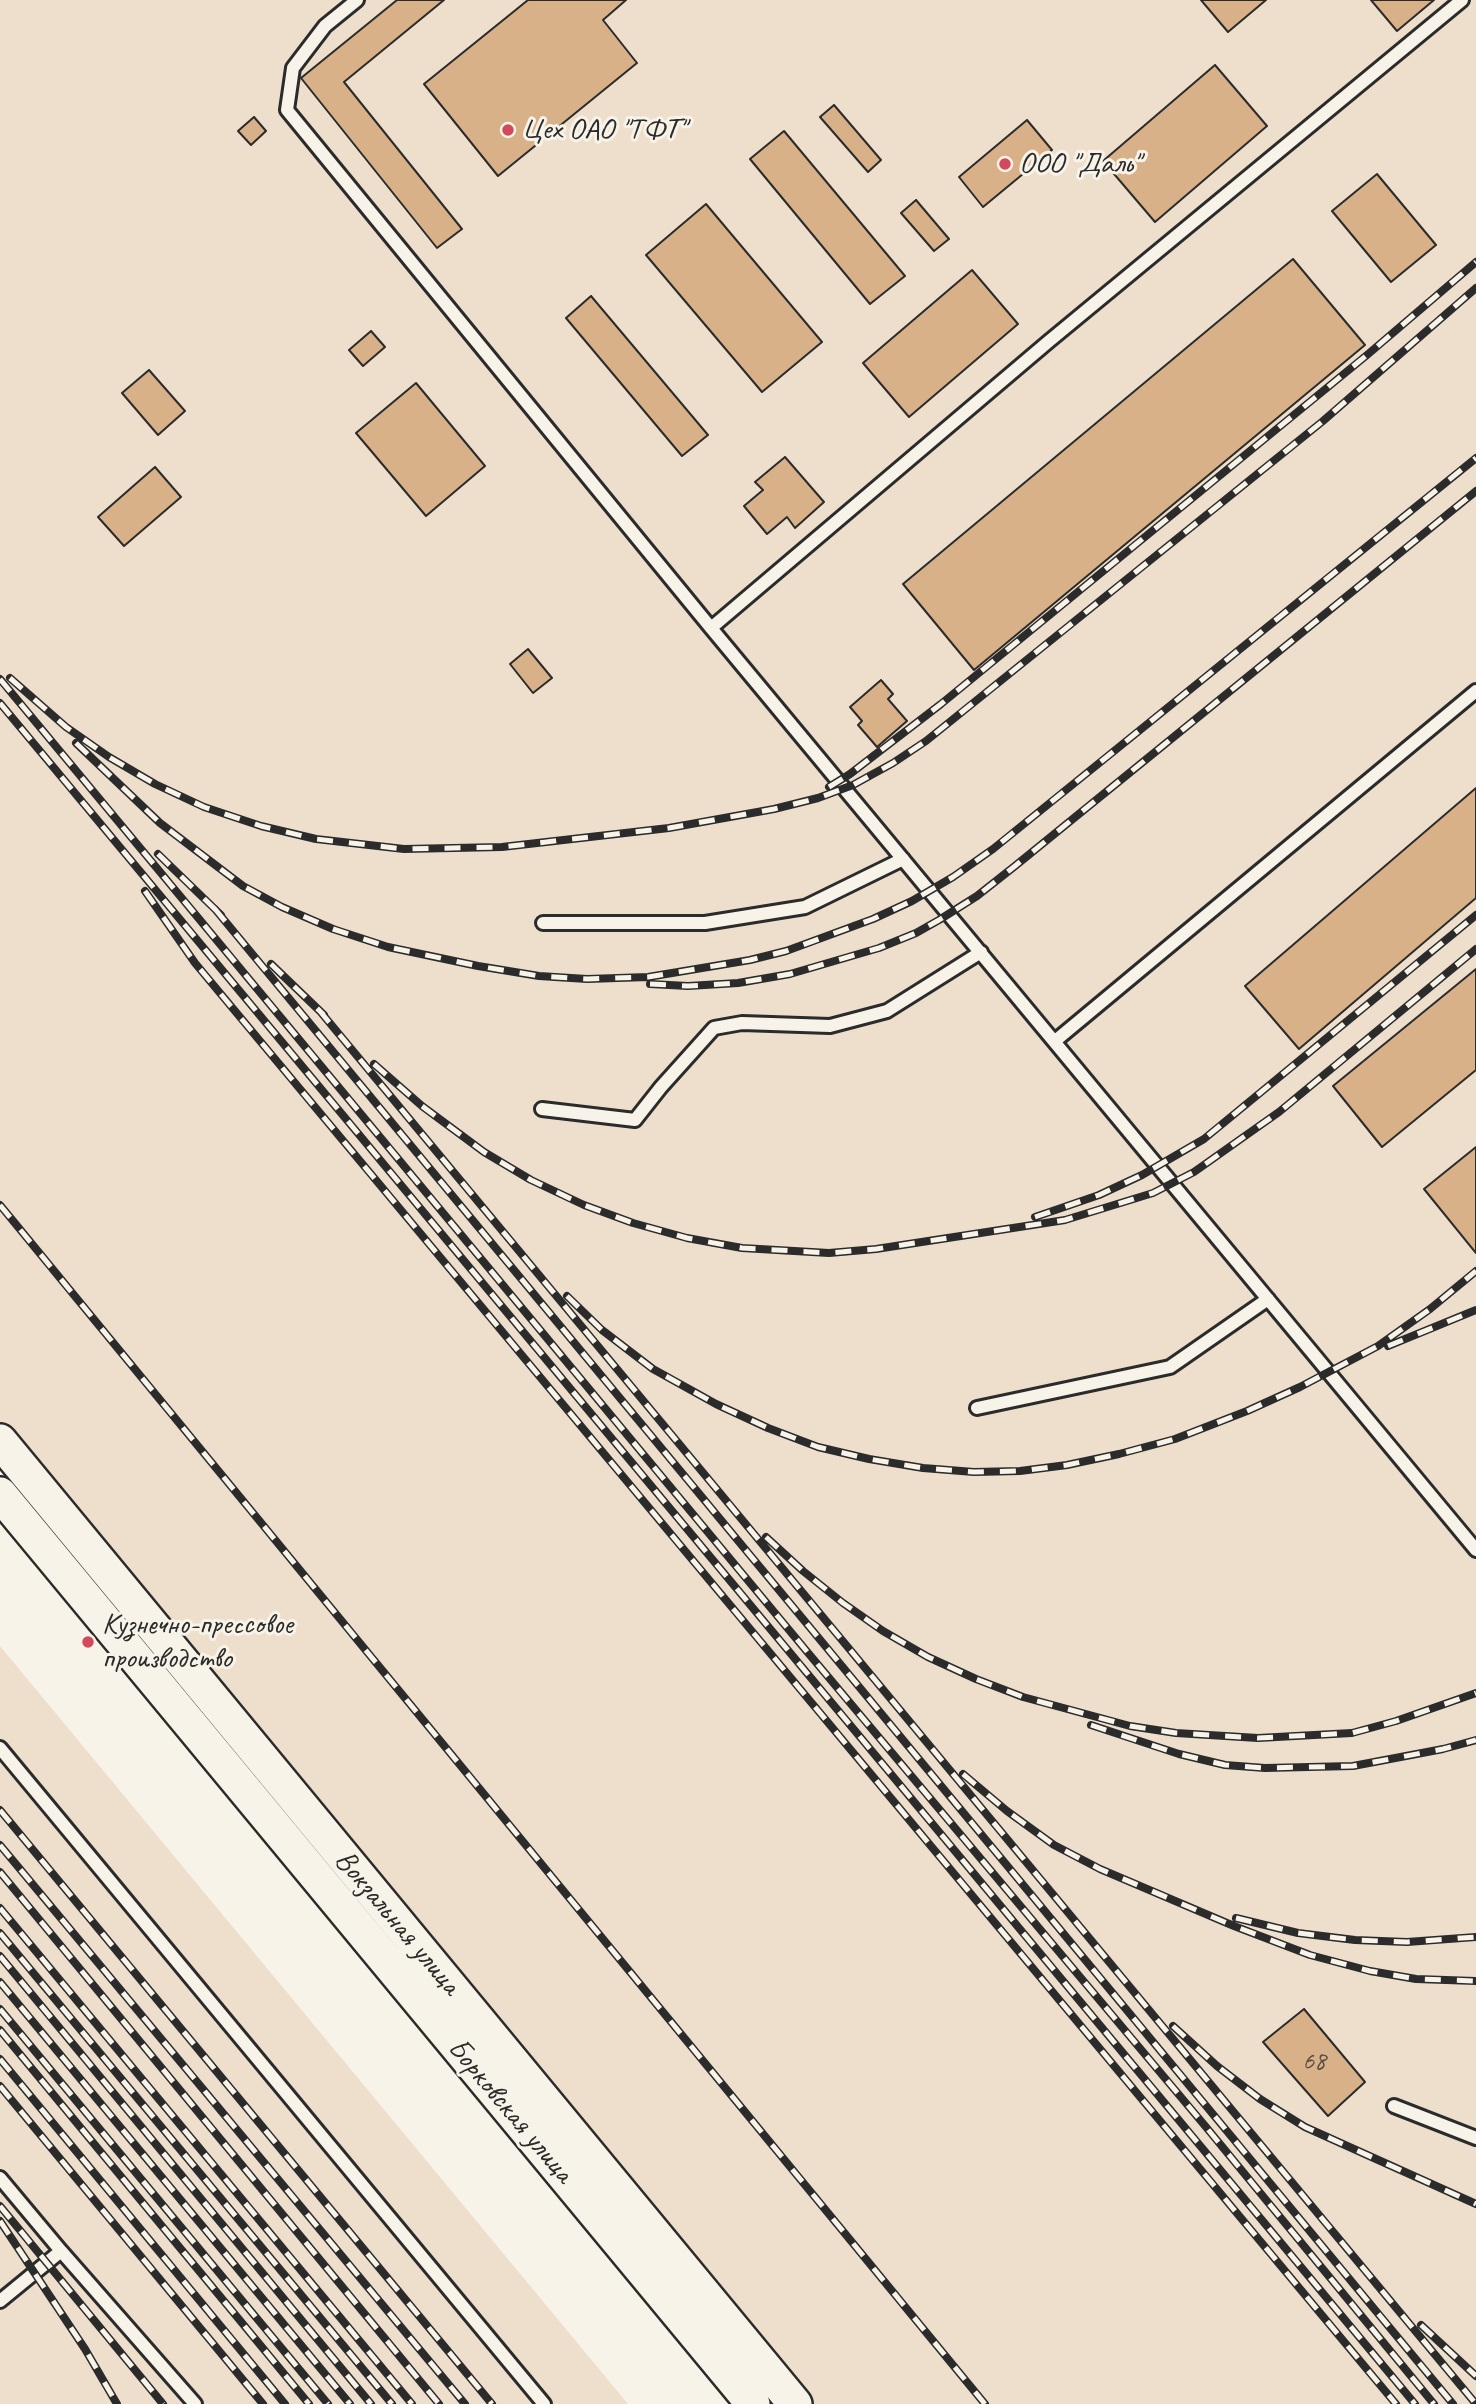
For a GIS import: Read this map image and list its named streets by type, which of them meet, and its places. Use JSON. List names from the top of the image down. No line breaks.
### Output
{"streets":{"main road":["Вокзальная улица","Борковская улица"]},"places":["Цех ОАО \"ТФТ\"","ООО \"Даль\"","Кузнечно-прессовое производство"],"house_numbers":["68"]}
